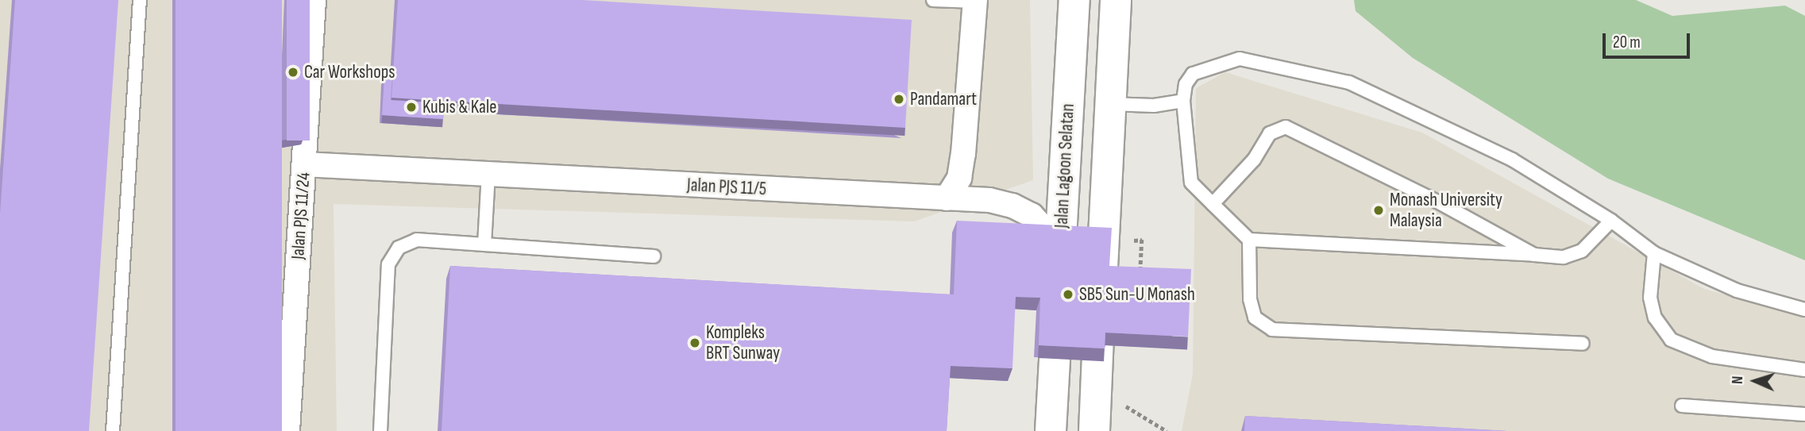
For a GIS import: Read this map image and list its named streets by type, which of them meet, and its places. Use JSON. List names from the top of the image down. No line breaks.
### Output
{"streets":{"main road":["Jalan Lagoon Selatan"],"street":["Jalan PJS 11/5","Jalan PJS 11/24"]},"crossings":[["Jalan Lagoon Selatan","Jalan PJS 11/5"],["Jalan PJS 11/5","Jalan PJS 11/24"]],"places":["Car Workshops","Pandamart","Kubis & Kale","Monash University Malaysia","SB5 Sun-U Monash","Kompleks BRT Sunway"],"scale_bar":"20 m","north":"left"}
